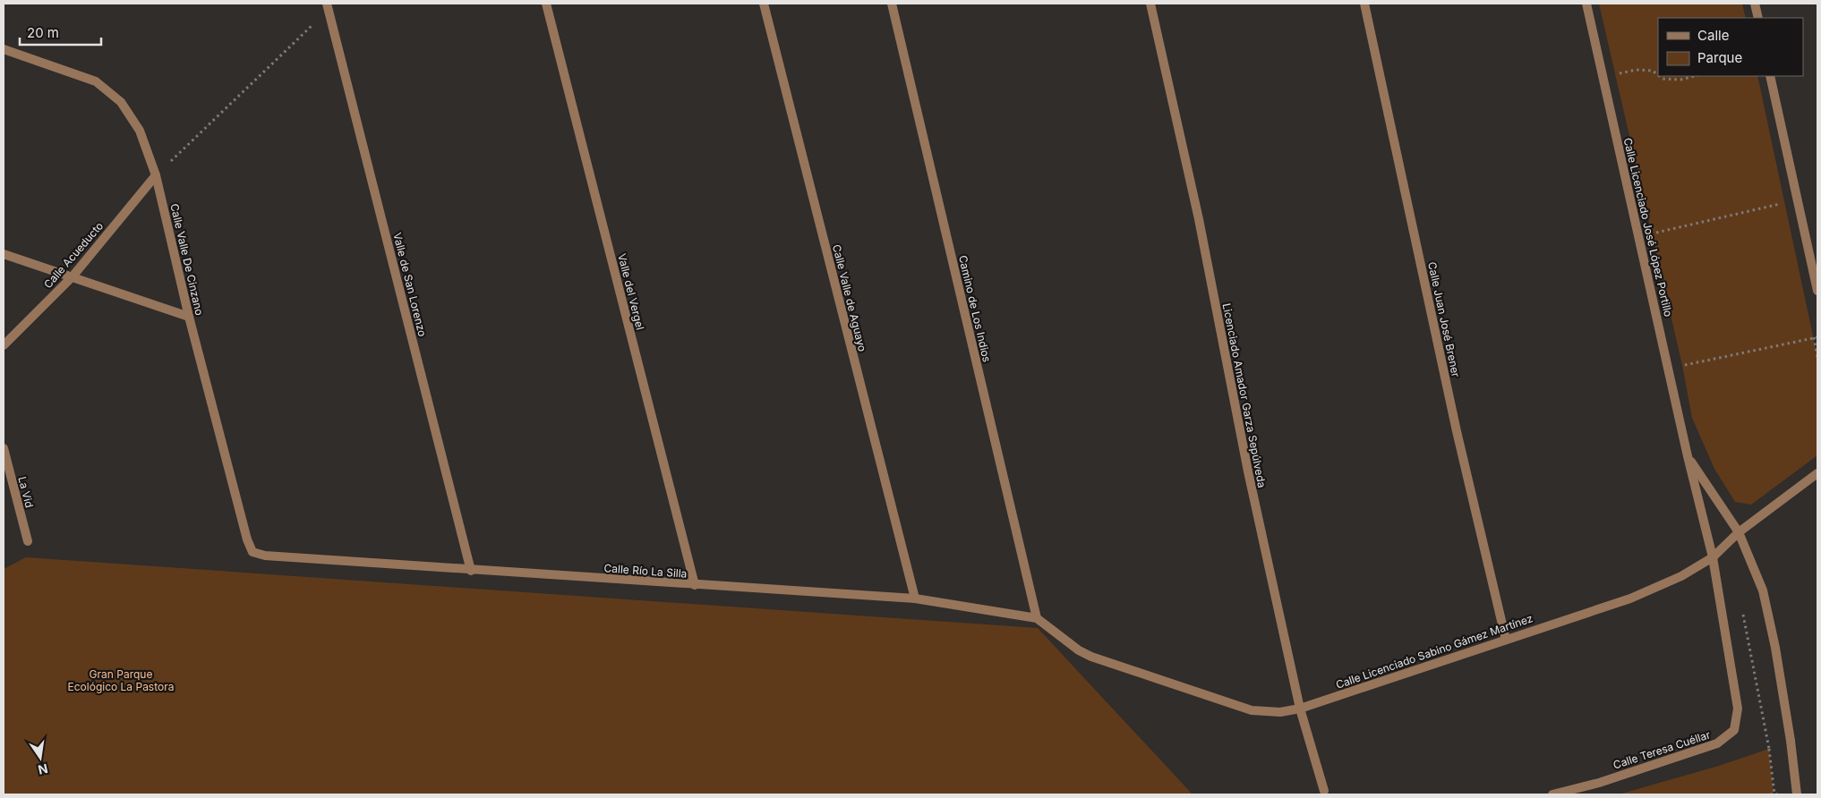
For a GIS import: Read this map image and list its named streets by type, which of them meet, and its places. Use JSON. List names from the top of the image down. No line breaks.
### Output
{"streets":{"street":["Calle Licenciado José López Portillo","Calle Acueducto","Calle Valle De Cinzano","Valle de San Lorenzo","Valle del Vergel","Calle Valle de Aguayo","Camino de Los Indios","Calle Juan José Brener","Licenciado Amador Garza Sepúlveda","La Vid","Calle Río La Silla","Calle Licenciado Sabino Gámez Martínez","Calle Teresa Cuéllar"]},"crossings":[["Calle Licenciado José López Portillo","Calle Licenciado Sabino Gámez Martínez"],["Calle Licenciado José López Portillo","Calle Teresa Cuéllar"],["Calle Acueducto","Calle Valle De Cinzano"],["Calle Valle De Cinzano","Calle Río La Silla"],["Valle de San Lorenzo","Calle Río La Silla"],["Valle del Vergel","Calle Río La Silla"],["Calle Valle de Aguayo","Calle Río La Silla"],["Camino de Los Indios","Calle Río La Silla"],["Camino de Los Indios","Calle Licenciado Sabino Gámez Martínez"],["Calle Juan José Brener","Calle Licenciado Sabino Gámez Martínez"],["Licenciado Amador Garza Sepúlveda","Calle Licenciado Sabino Gámez Martínez"],["Calle Río La Silla","Calle Licenciado Sabino Gámez Martínez"],["Calle Licenciado Sabino Gámez Martínez","Calle Teresa Cuéllar"]],"parks":["Gran Parque Ecológico La Pastora"],"legend":["Calle","Parque"],"scale_bar":"20 m","north":"bottom"}
